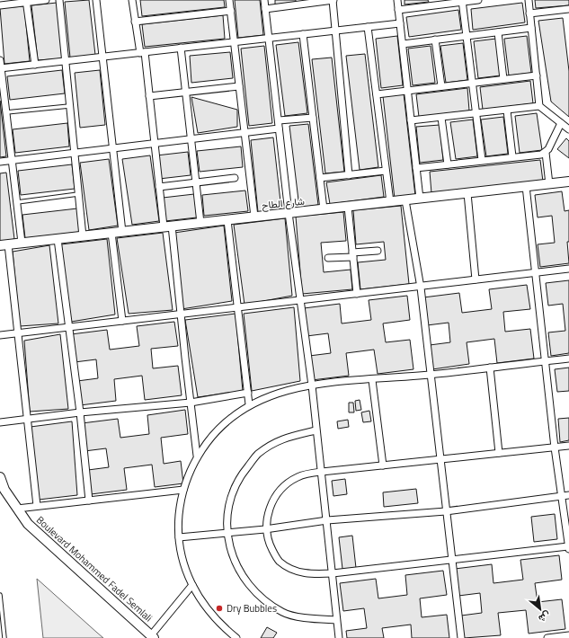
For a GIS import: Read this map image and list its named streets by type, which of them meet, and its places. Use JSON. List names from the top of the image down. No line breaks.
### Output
{"streets":{"street":["شارع الطاح","Boulevard Mohammed Fadel Semlali"]},"places":["Dry Bubbles"],"north":"bottom right"}
